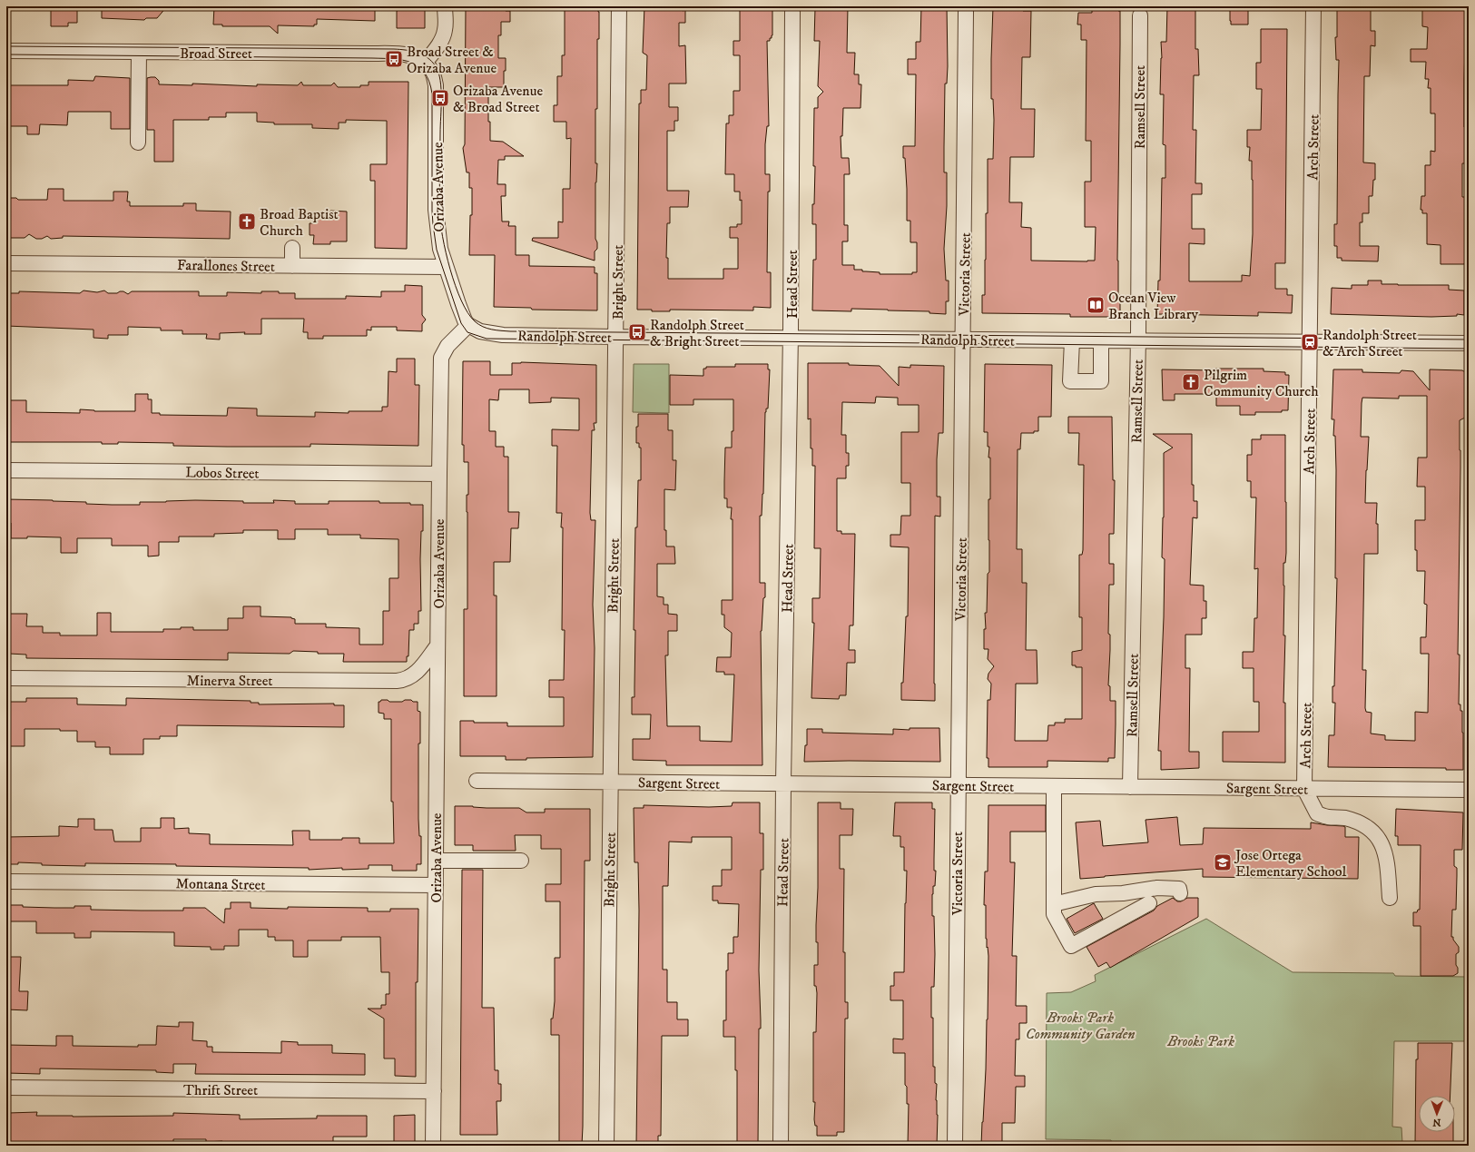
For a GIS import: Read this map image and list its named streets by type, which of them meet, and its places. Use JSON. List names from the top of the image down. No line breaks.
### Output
{"streets":{"street":["Broad Street","Ramsell Street","Arch Street","Orizaba Avenue","Farallones Street","Victoria Street","Bright Street","Head Street","Randolph Street","Lobos Street","Minerva Street","Sargent Street","Montana Street","Thrift Street"]},"crossings":[["Broad Street","Orizaba Avenue"],["Ramsell Street","Randolph Street"],["Ramsell Street","Sargent Street"],["Arch Street","Randolph Street"],["Arch Street","Sargent Street"],["Orizaba Avenue","Farallones Street"],["Orizaba Avenue","Randolph Street"],["Orizaba Avenue","Lobos Street"],["Orizaba Avenue","Minerva Street"],["Orizaba Avenue","Montana Street"],["Orizaba Avenue","Thrift Street"],["Victoria Street","Randolph Street"],["Victoria Street","Sargent Street"],["Bright Street","Randolph Street"],["Bright Street","Sargent Street"],["Head Street","Randolph Street"],["Head Street","Sargent Street"]],"parks":["Brooks Park Community Garden","Brooks Park"],"places":{"bus stop":["Broad Street & Orizaba Avenue","Orizaba Avenue & Broad Street","Randolph Street & Bright Street"],"church":["Broad Baptist Church","Pilgrim Community Church"],"library":["Ocean View Branch Library"],"station":["Randolph Street & Arch Street"],"school or university":["Jose Ortega Elementary School"]},"north":"bottom"}
